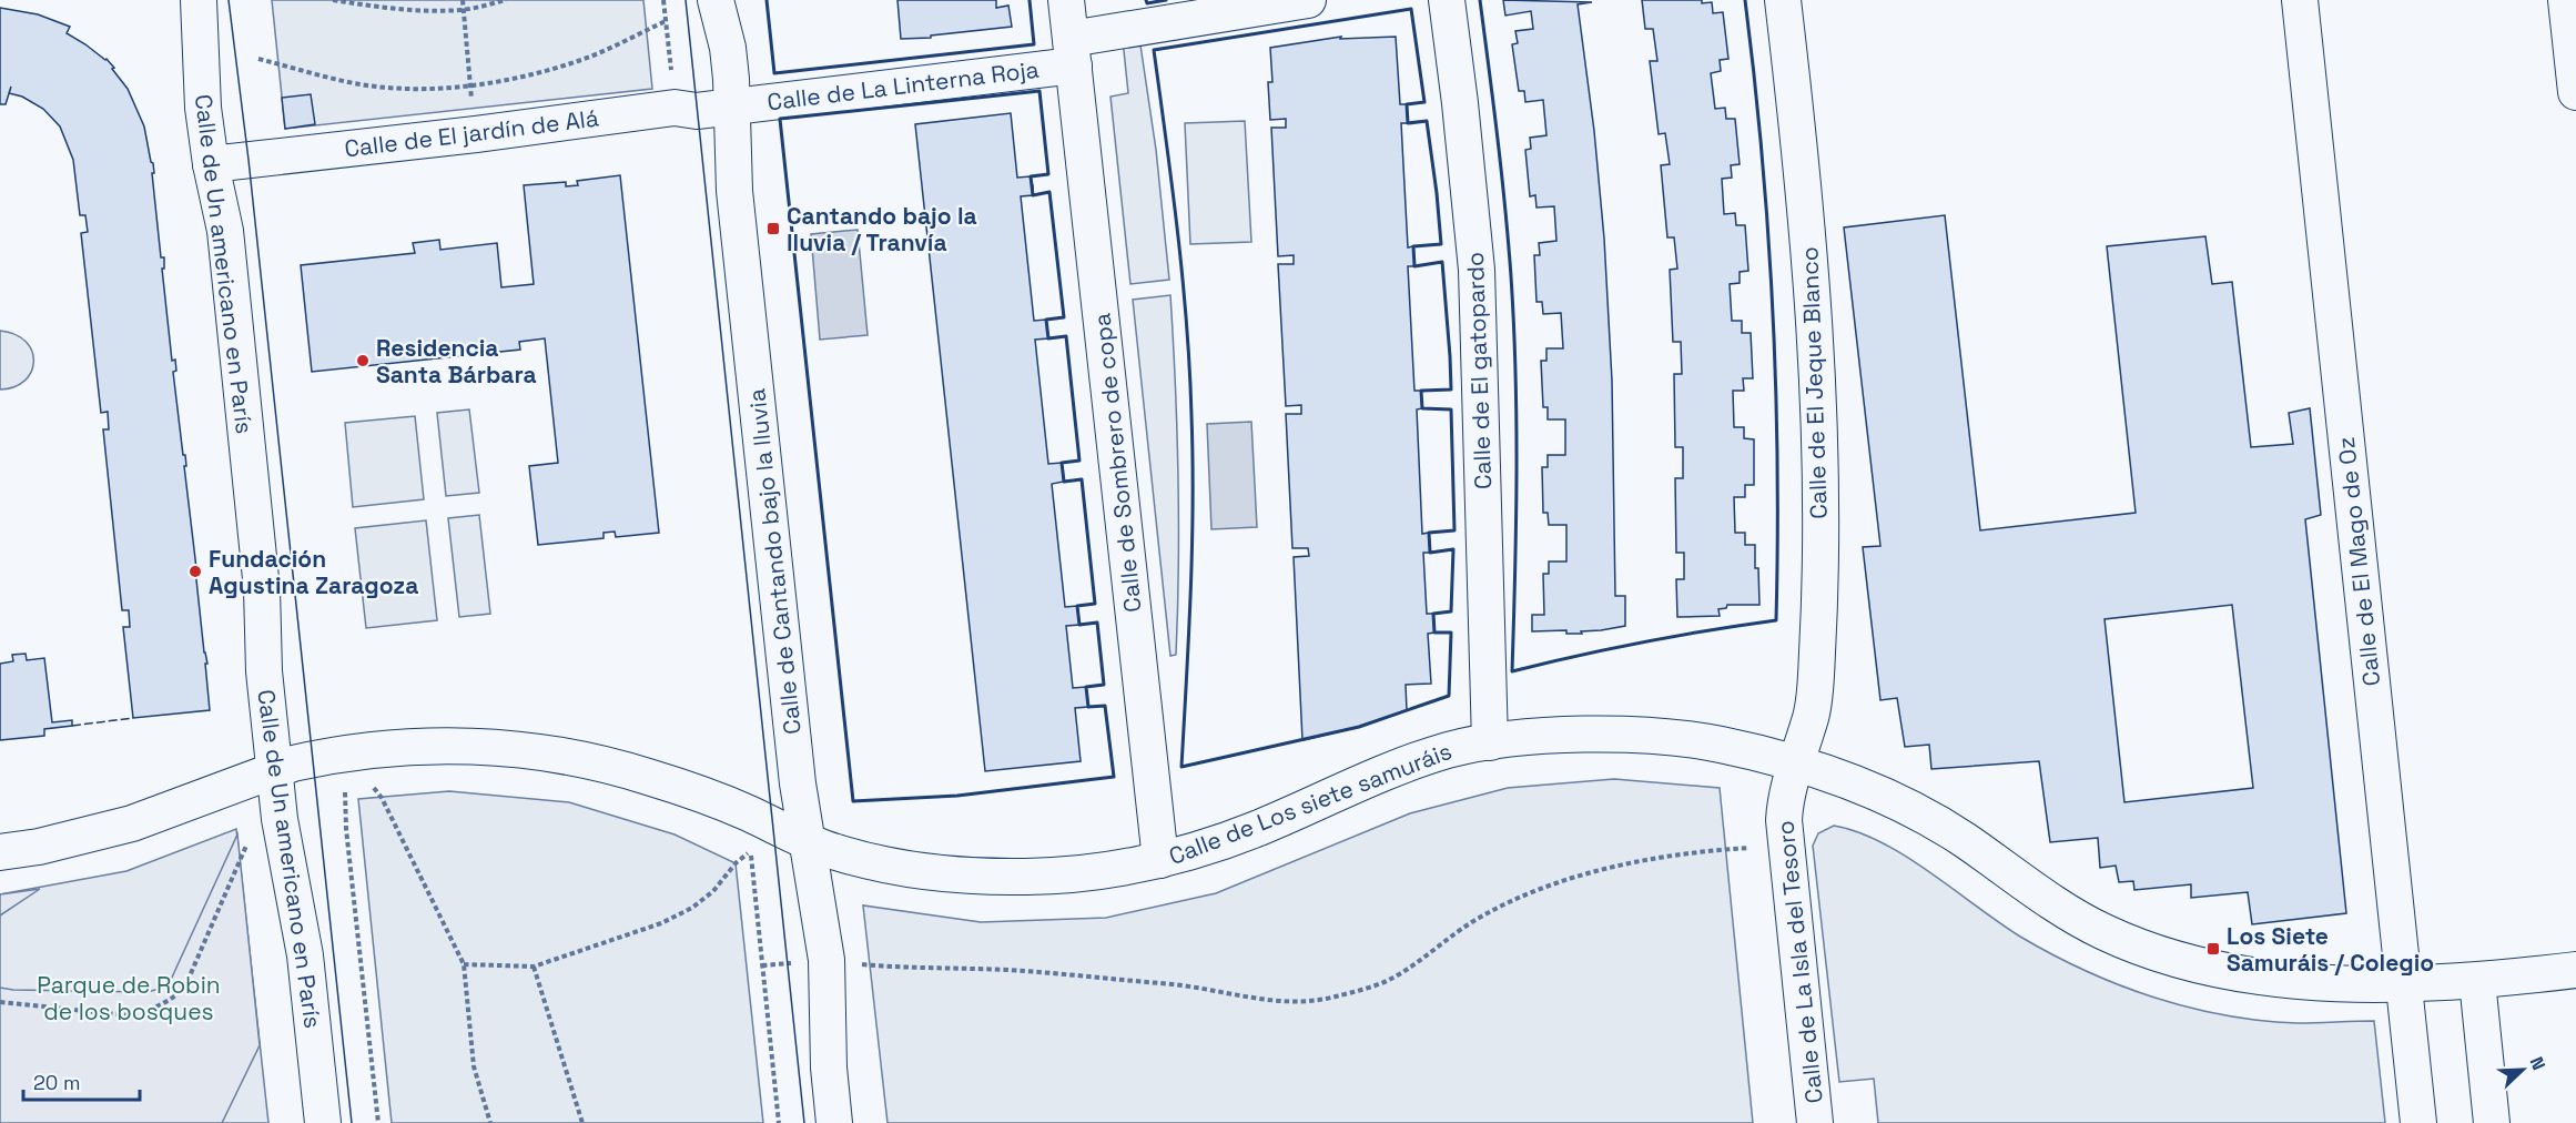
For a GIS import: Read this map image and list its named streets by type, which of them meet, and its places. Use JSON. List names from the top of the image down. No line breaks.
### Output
{"streets":{"street":["Calle de La Linterna Roja","Calle de El jardín de Alá","Calle de Un americano en París","Calle de El gatopardo","Calle de El Jeque Blanco","Calle de Sombrero de copa","Calle de Cantando bajo la lluvia","Calle de El Mago de Oz","Calle de Los siete samuráis","Calle de La Isla del Tesoro"]},"crossings":[["Calle de La Linterna Roja","Calle de El jardín de Alá"],["Calle de La Linterna Roja","Calle de Sombrero de copa"],["Calle de La Linterna Roja","Calle de Cantando bajo la lluvia"],["Calle de El jardín de Alá","Calle de Un americano en París"],["Calle de El jardín de Alá","Calle de Cantando bajo la lluvia"],["Calle de Un americano en París","Calle de Los siete samuráis"],["Calle de El gatopardo","Calle de Los siete samuráis"],["Calle de El Jeque Blanco","Calle de Los siete samuráis"],["Calle de El Jeque Blanco","Calle de La Isla del Tesoro"],["Calle de Sombrero de copa","Calle de Los siete samuráis"],["Calle de Cantando bajo la lluvia","Calle de Los siete samuráis"],["Calle de El Mago de Oz","Calle de Los siete samuráis"],["Calle de Los siete samuráis","Calle de La Isla del Tesoro"]],"parks":["Parque de Robin de los bosques"],"places":{"transit":["Cantando bajo la lluvia / Tranvía","Los Siete Samuráis / Colegio"],"other":["Residencia Santa Bárbara","Fundación Agustina Zaragoza"]},"scale_bar":"20 m","north":"top right"}
